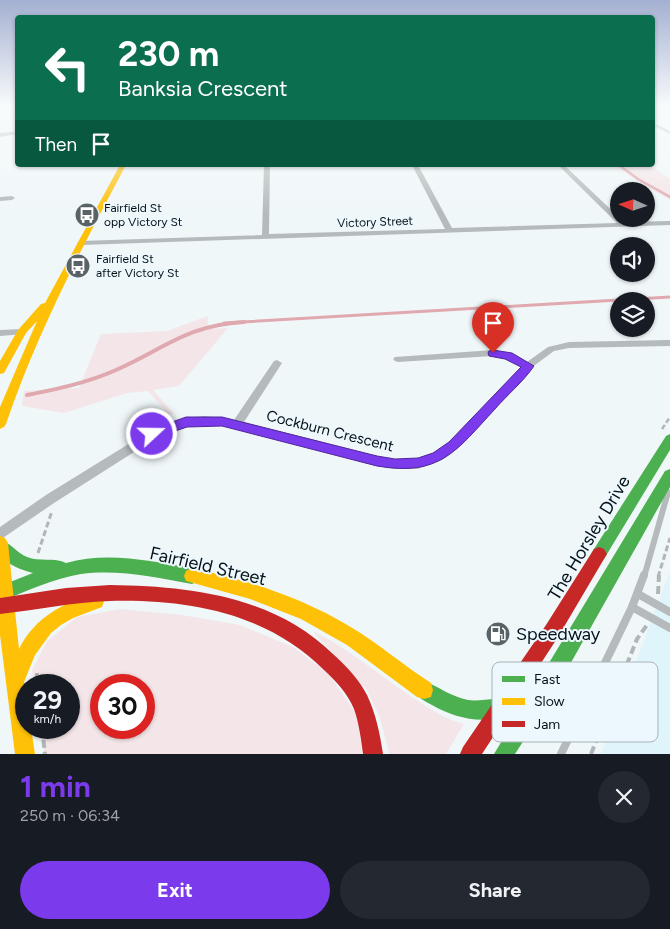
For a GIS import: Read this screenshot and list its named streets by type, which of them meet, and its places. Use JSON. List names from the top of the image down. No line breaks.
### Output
{"streets":{"main road":["The Horsley Drive","Fairfield Street"],"street":["Victory Street","Cockburn Crescent"]},"places":{"bus stop":["Fairfield St opp Victory St","Fairfield St after Victory St"],"fuel station":["Speedway"]},"legend":["Fast","Slow","Jam"],"north":"left","page":{"turn":["230 m","Banksia Crescent"],"then":"Then","speed":"29 km/h","limit":"30","heading":["1 min","250 m · 06:34"],"buttons":["Exit","Share"]}}
